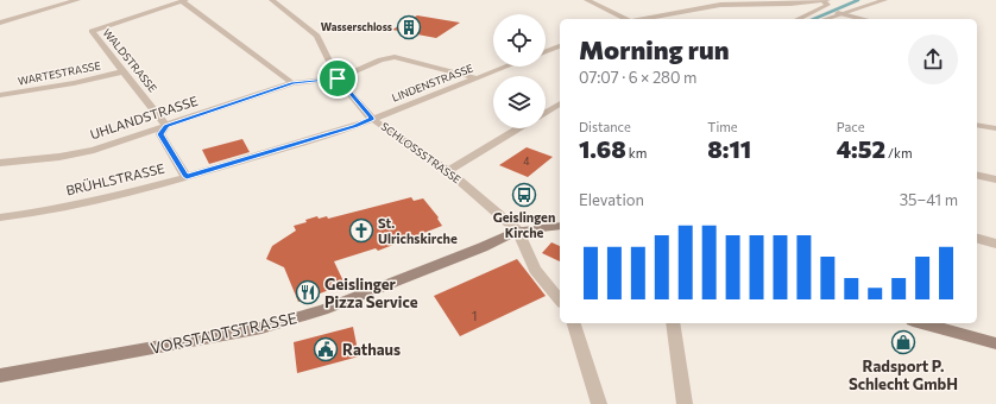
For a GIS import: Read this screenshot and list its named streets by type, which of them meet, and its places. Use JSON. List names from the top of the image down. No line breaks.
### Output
{"streets":{"main road":["VORSTADTSTRASSE"],"street":["WALDSTRASSE","WARTESTRASSE","LINDENSTRASSE","UHLANDSTRASSE","SCHLOSSSTRASSE","BRÜHLSTRASSE"]},"crossings":[["WALDSTRASSE","WARTESTRASSE"],["WALDSTRASSE","UHLANDSTRASSE"],["LINDENSTRASSE","SCHLOSSSTRASSE"],["LINDENSTRASSE","BRÜHLSTRASSE"],["SCHLOSSSTRASSE","BRÜHLSTRASSE"],["SCHLOSSSTRASSE","VORSTADTSTRASSE"]],"places":{"building":["Wasserschloss"],"bus stop":["Geislingen Kirche"],"church":["St. Ulrichskirche"],"restaurant":["Geislinger Pizza Service"],"shop":["Radsport P. Schlecht GmbH"],"public building":["Rathaus"]},"house_numbers":["4","1"],"page":{"heading":["Morning run","07:07 · 6 × 280 m"],"stats":[["Distance","1.68 km"],["Time","8:11"],["Pace","4:52 /km"]],"chart":["Elevation","35–41 m"]}}
